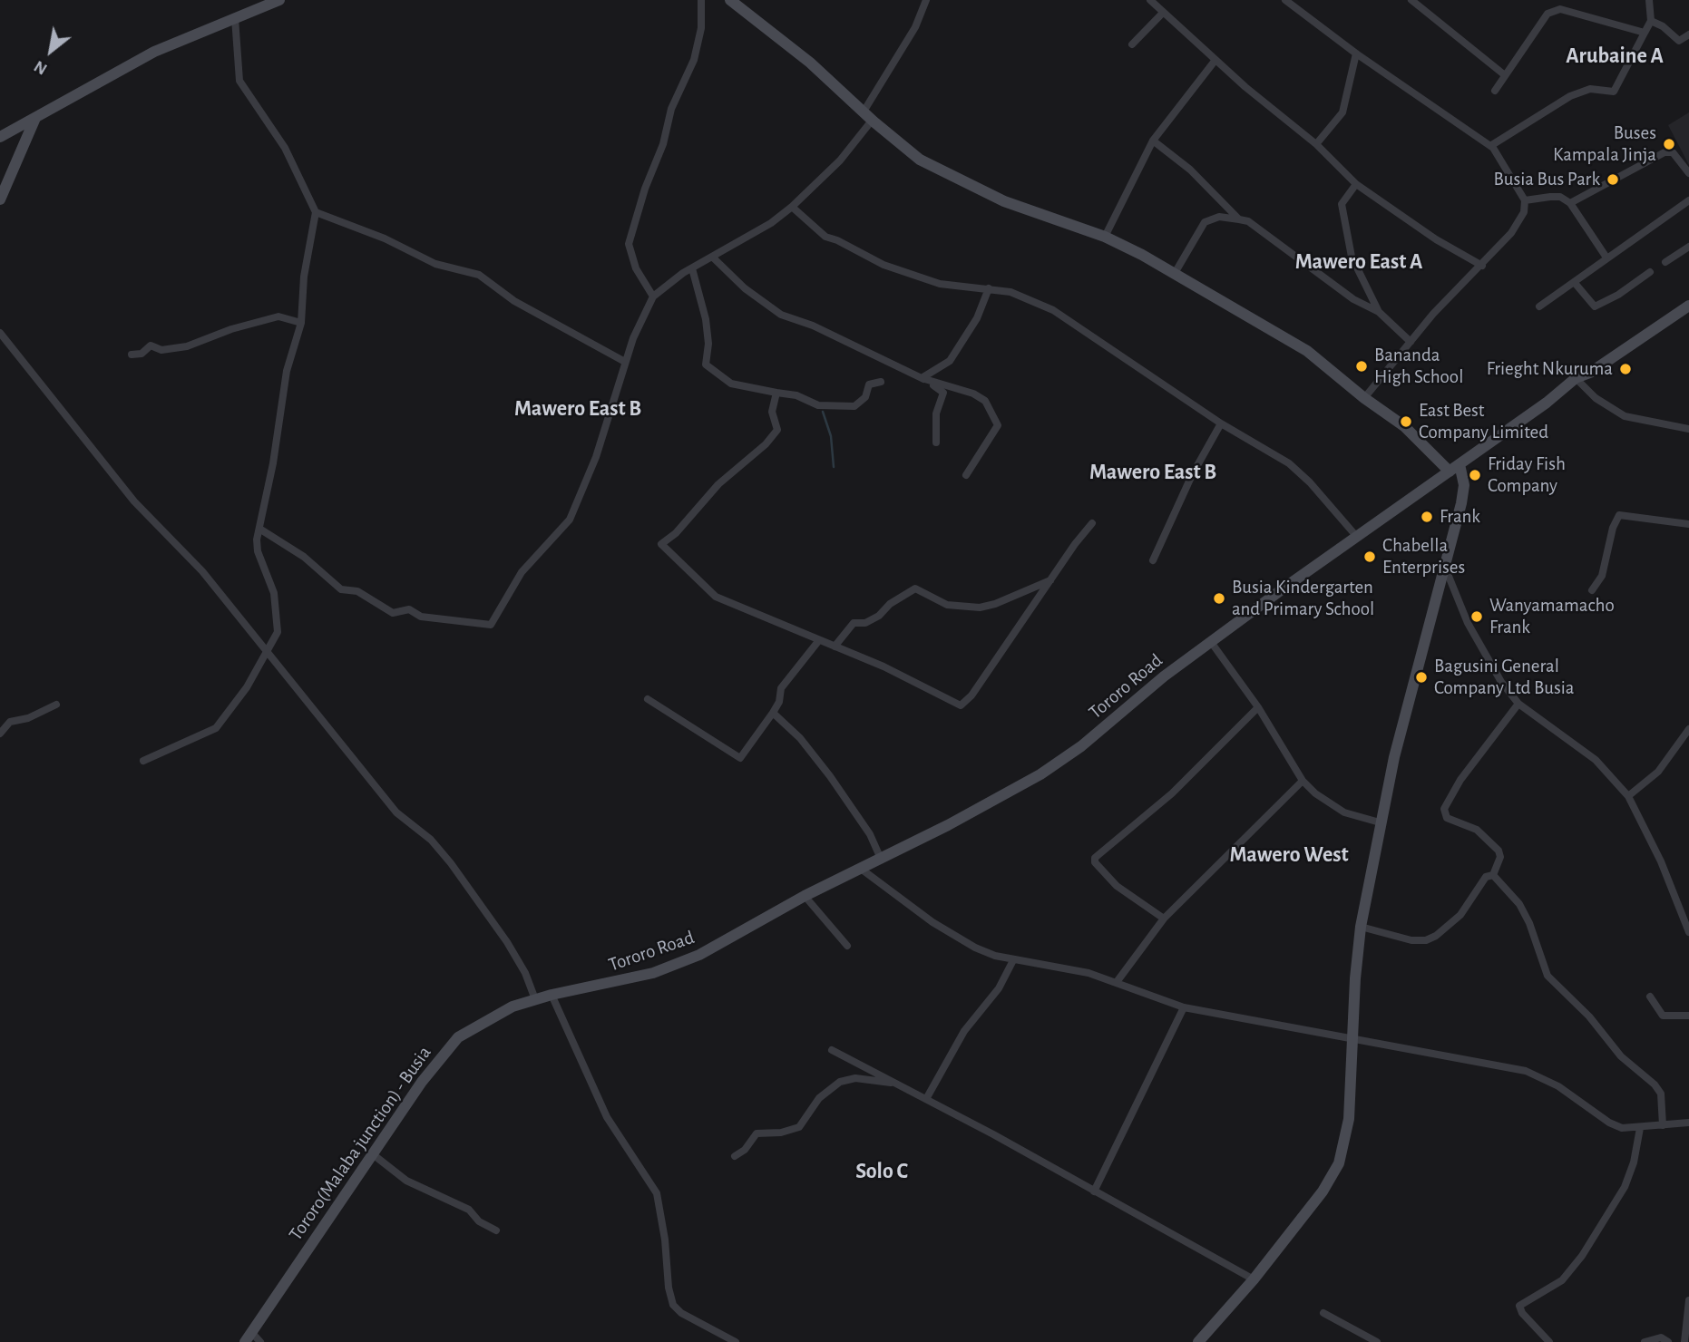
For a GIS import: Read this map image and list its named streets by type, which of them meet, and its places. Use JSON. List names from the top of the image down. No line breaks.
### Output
{"streets":{"main road":["Tororo Road","Tororo(Malaba junction) - Busia"]},"crossings":[["Tororo Road","Tororo(Malaba junction) - Busia"]],"districts":["Arubaine A","Mawero East A","Mawero East B","Mawero East B","Mawero West","Solo C"],"places":["Buses Kampala Jinja","Busia Bus Park","Bananda High School","Frieght Nkuruma","East Best Company Limited","Friday Fish Company","Frank","Chabella Enterprises","Busia Kindergarten and Primary School","Wanyamamacho Frank","Bagusini General Company Ltd Busia"],"north":"bottom left"}
